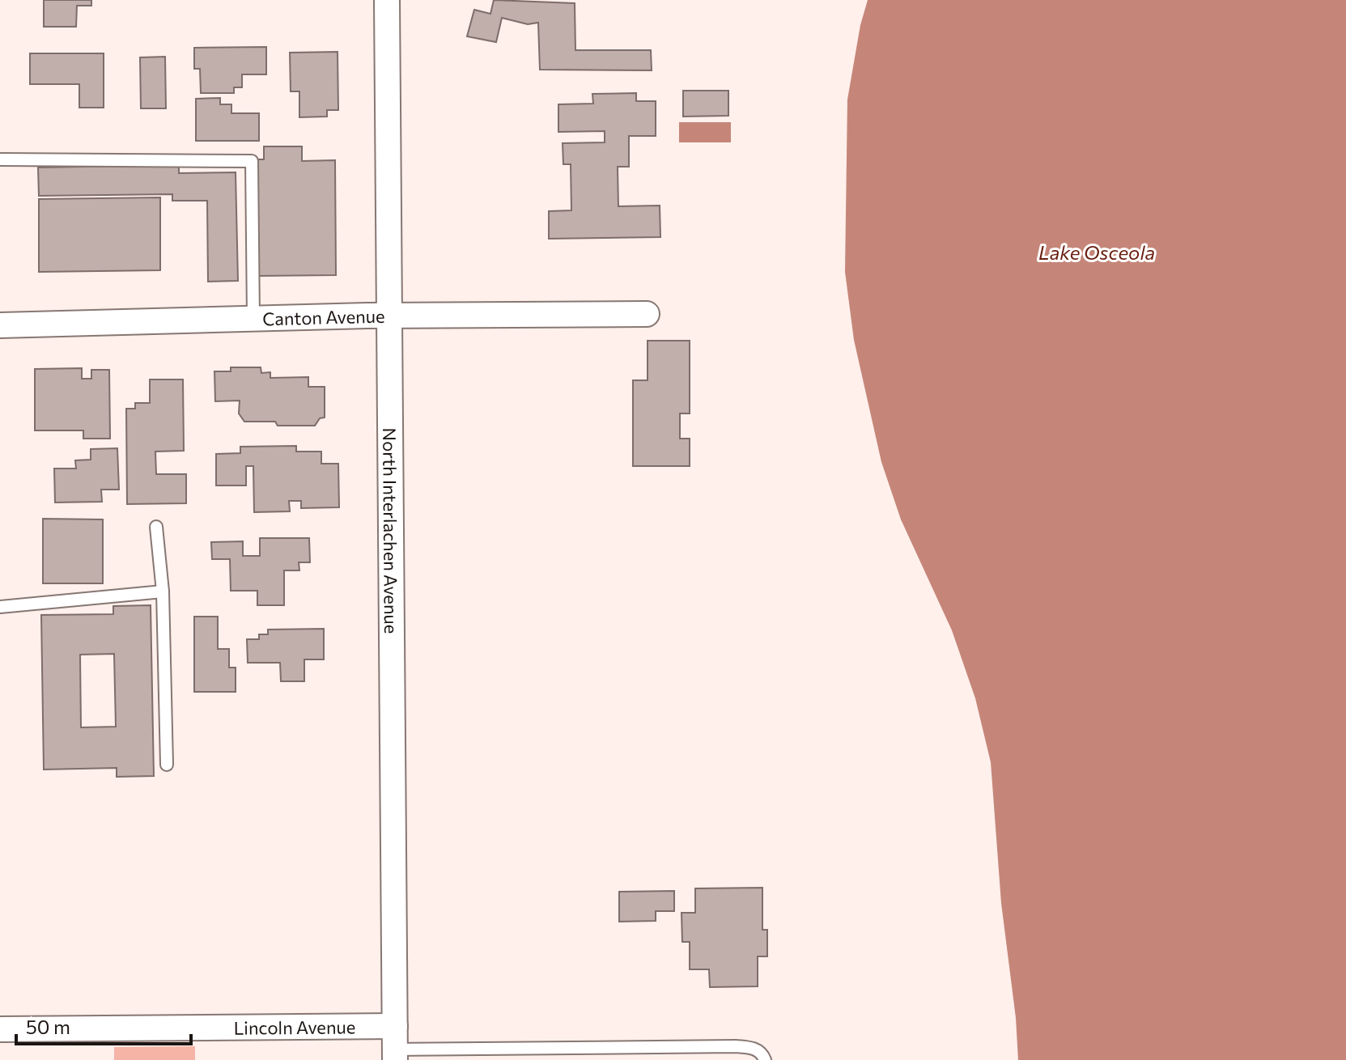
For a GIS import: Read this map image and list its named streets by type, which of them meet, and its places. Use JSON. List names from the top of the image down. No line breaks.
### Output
{"streets":{"street":["Canton Avenue","North Interlachen Avenue","Lincoln Avenue"]},"crossings":[["Canton Avenue","North Interlachen Avenue"],["North Interlachen Avenue","Lincoln Avenue"]],"water":["Lake Osceola"],"scale_bar":"50 m"}
